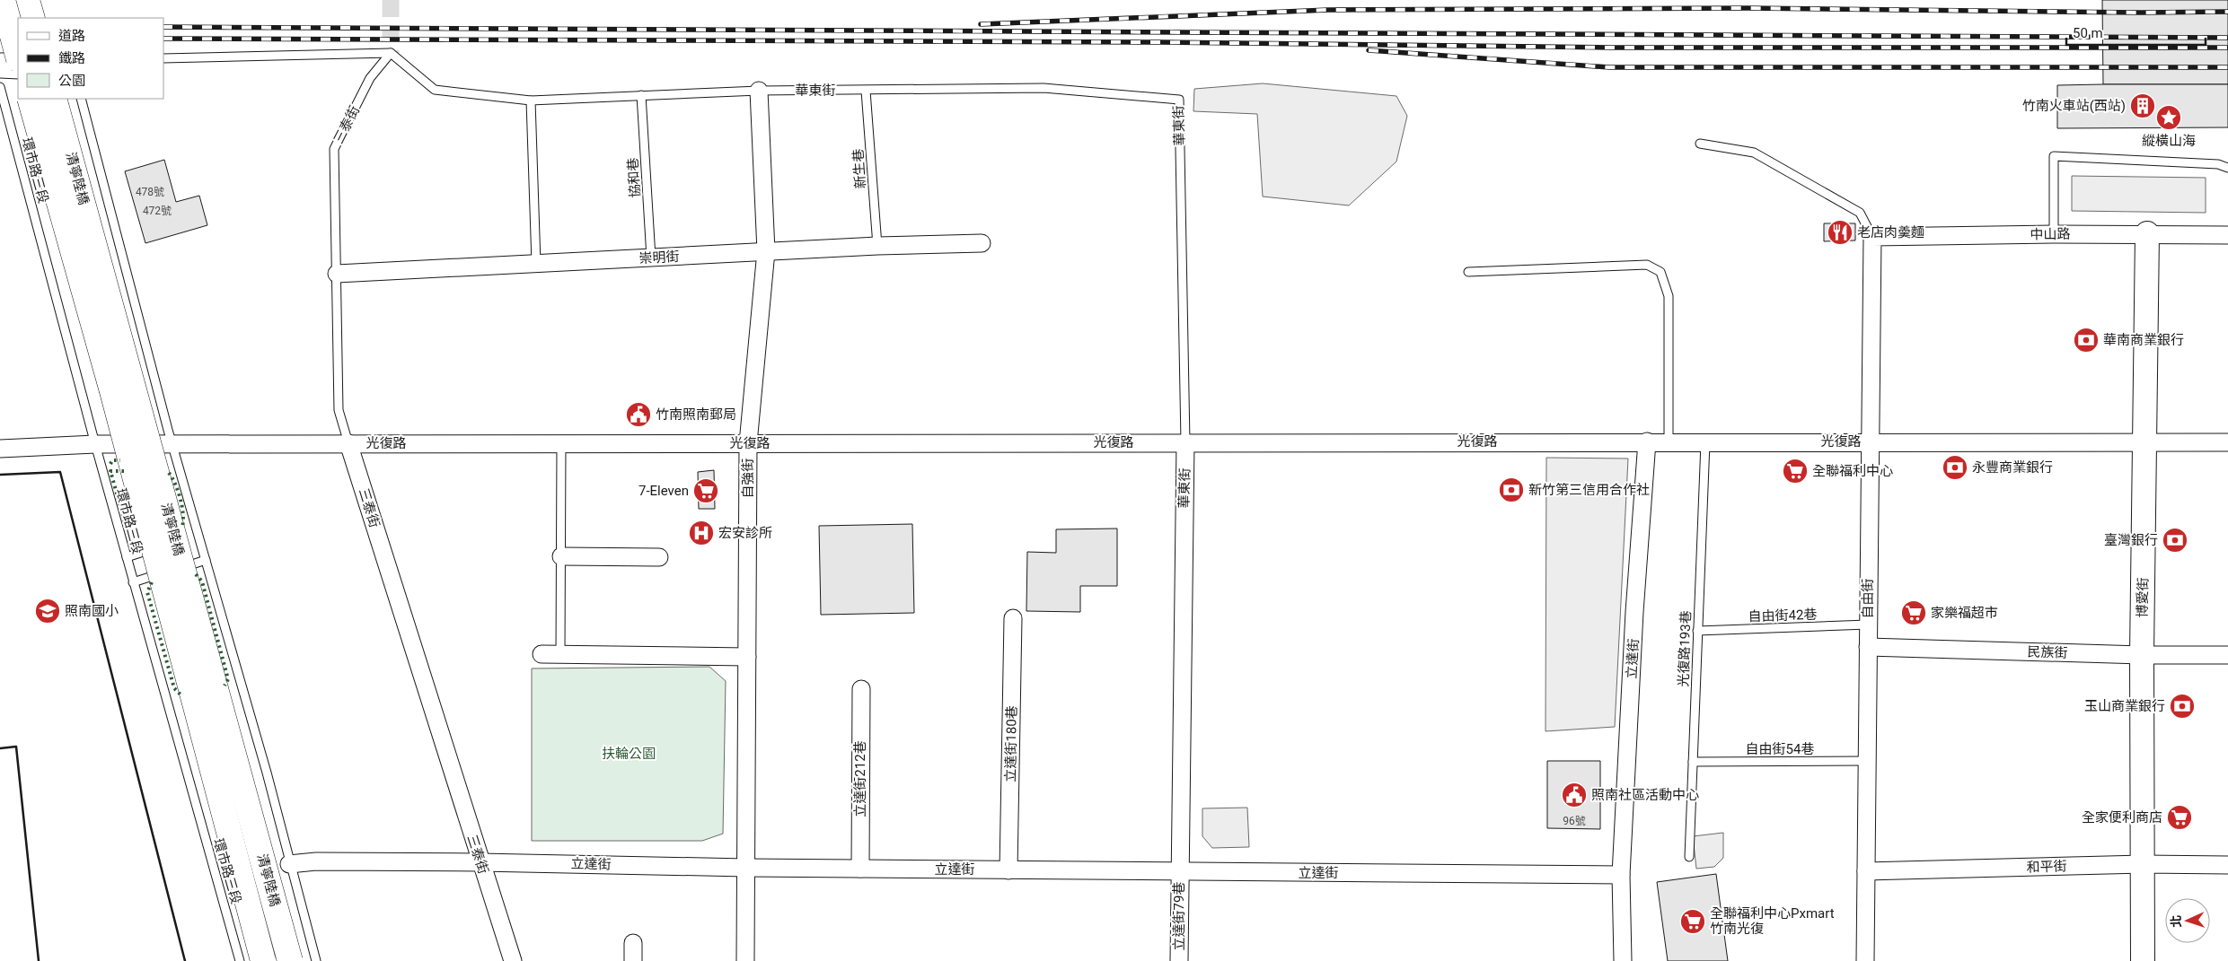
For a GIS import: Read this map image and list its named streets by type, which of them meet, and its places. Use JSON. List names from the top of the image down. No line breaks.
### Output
{"streets":{"main road":["清寧陸橋"],"street":["華東街","三泰街","中山路","崇明街","光復路","自強街","博愛街","自由街","民族街","立達街","立達街180巷","立達街212巷","和平街","立達街79巷"],"lane":["新生巷","環市路三段","協和巷","自由街42巷","光復路193巷","自由街54巷"]},"crossings":[["華東街","三泰街"],["華東街","新生巷"],["華東街","協和巷"],["華東街","光復路"],["華東街","自強街"],["華東街","立達街"],["華東街","立達街79巷"],["三泰街","崇明街"],["三泰街","光復路"],["三泰街","立達街"],["新生巷","崇明街"],["環市路三段","光復路"],["協和巷","崇明街"],["中山路","博愛街"],["中山路","自由街"],["崇明街","自強街"],["光復路","自強街"],["光復路","博愛街"],["光復路","自由街"],["光復路","光復路193巷"],["光復路","立達街"],["自強街","立達街"],["博愛街","民族街"],["博愛街","和平街"],["自由街","自由街42巷"],["自由街","民族街"],["自由街","自由街54巷"],["自由街","和平街"],["自由街42巷","光復路193巷"],["光復路193巷","自由街54巷"],["立達街","立達街180巷"],["立達街","立達街212巷"],["立達街","立達街79巷"]],"parks":["扶輪公園"],"places":{"building":["竹南火車站(西站)"],"place":["縱橫山海"],"restaurant":["老店肉羮麵"],"bank":["華南商業銀行","永豐商業銀行","新竹第三信用合作社","臺灣銀行","玉山商業銀行"],"public building":["竹南照南郵局","照南社區活動中心"],"supermarket":["全聯福利中心","7-Eleven","家樂福超市","全家便利商店","全聯福利中心Pxmart 竹南光復"],"hospital":["宏安診所"],"school or university":["照南國小"]},"house_numbers":["478號","472號","96號"],"legend":["道路","鐵路","公園"],"scale_bar":"50 m","north":"left"}
